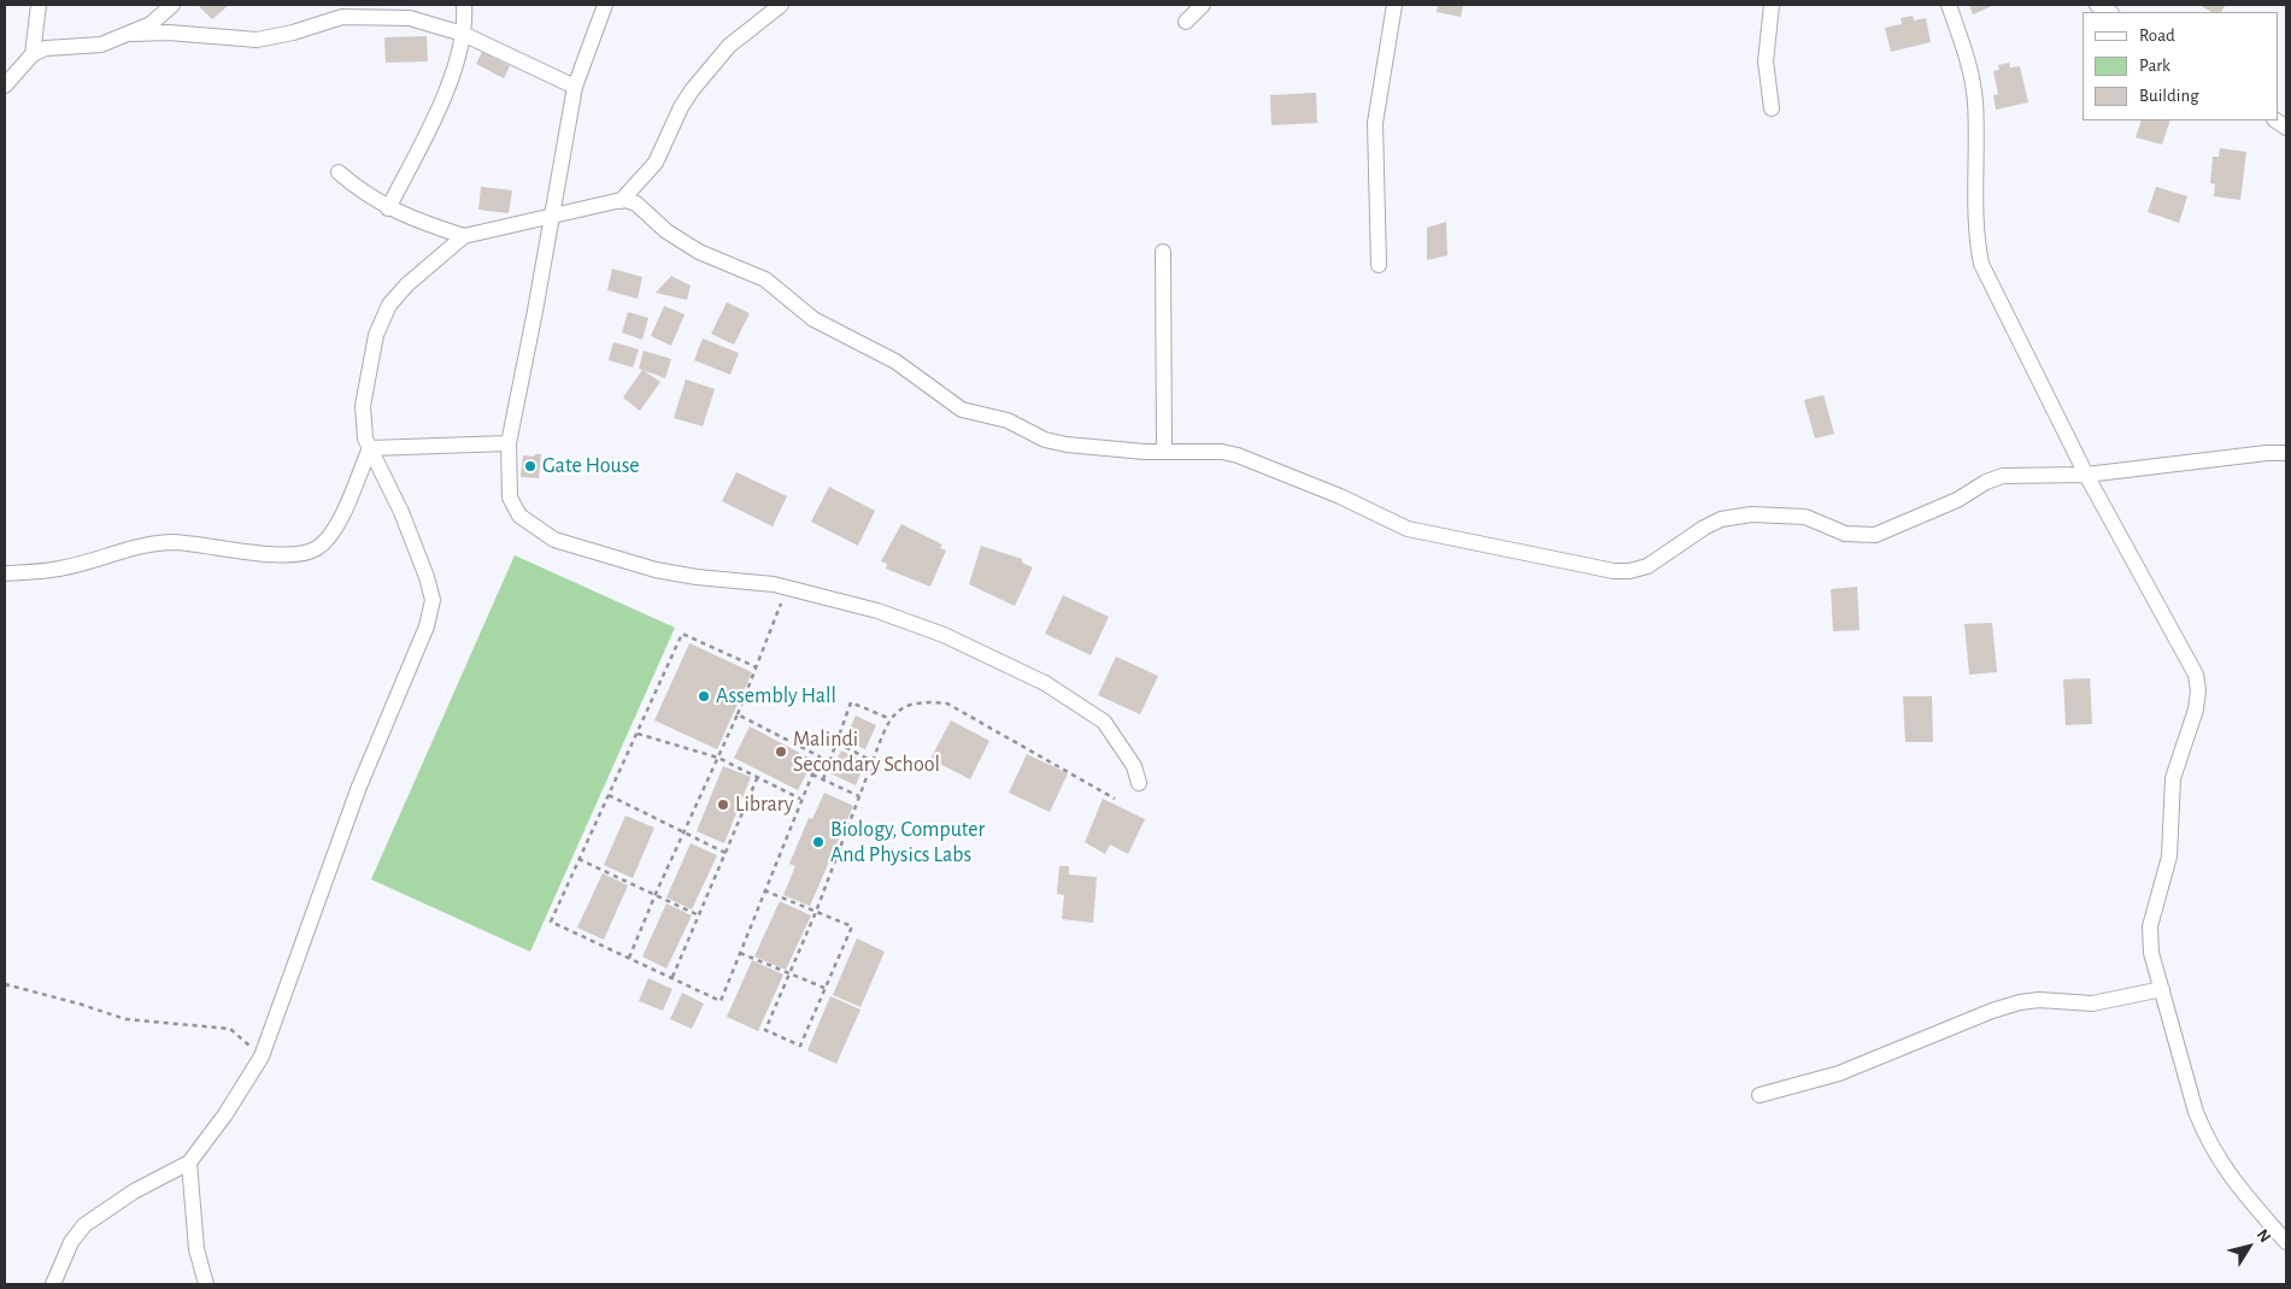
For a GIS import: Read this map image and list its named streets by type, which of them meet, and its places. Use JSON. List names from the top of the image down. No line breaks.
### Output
{"places":["Gate House","Assembly Hall","Malindi Secondary School","Library","Biology, Computer And Physics Labs"],"legend":["Road","Park","Building"],"north":"top right"}
